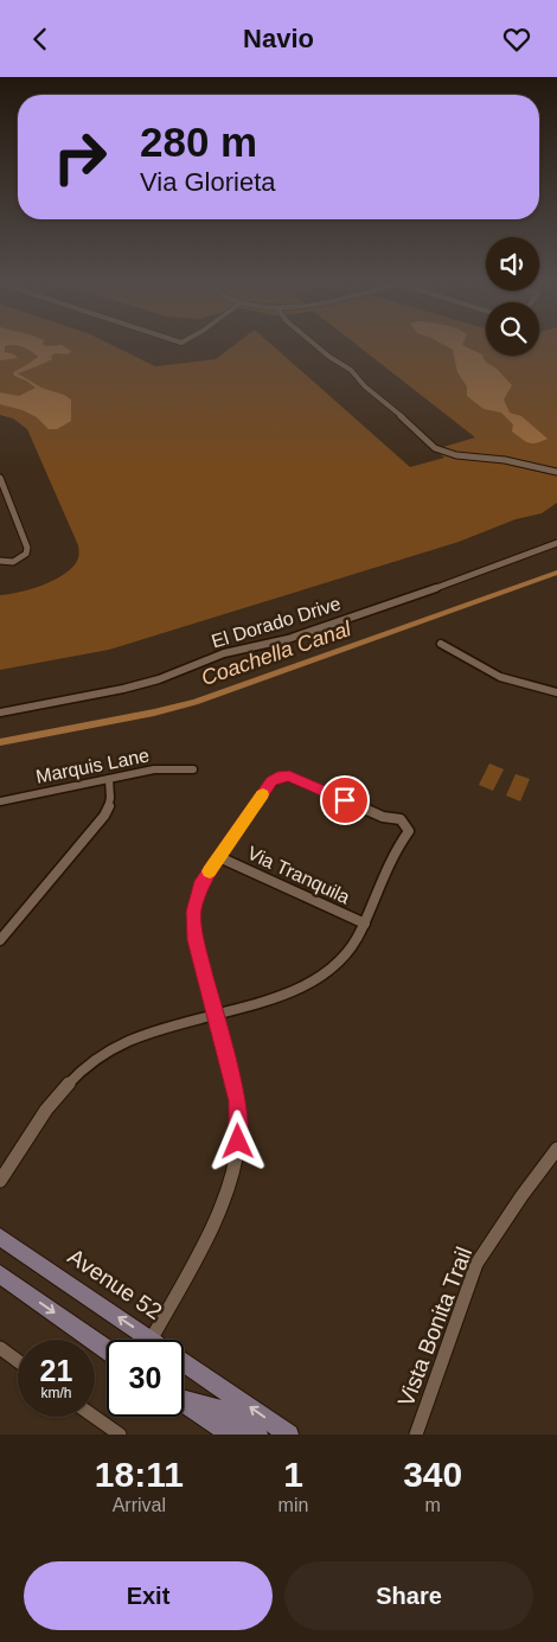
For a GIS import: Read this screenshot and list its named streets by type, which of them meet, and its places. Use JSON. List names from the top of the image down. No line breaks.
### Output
{"streets":{"main road":["Avenue 52"],"street":["El Dorado Drive","Marquis Lane","Via Tranquila","Vista Bonita Trail"]},"water":["Coachella Canal"],"page":{"header":"Navio","turn":["280 m","Via Glorieta"],"speed":"21 km/h","limit":"30","eta":["18:11","Arrival","1","min","340","m"],"buttons":["Exit","Share"]}}
